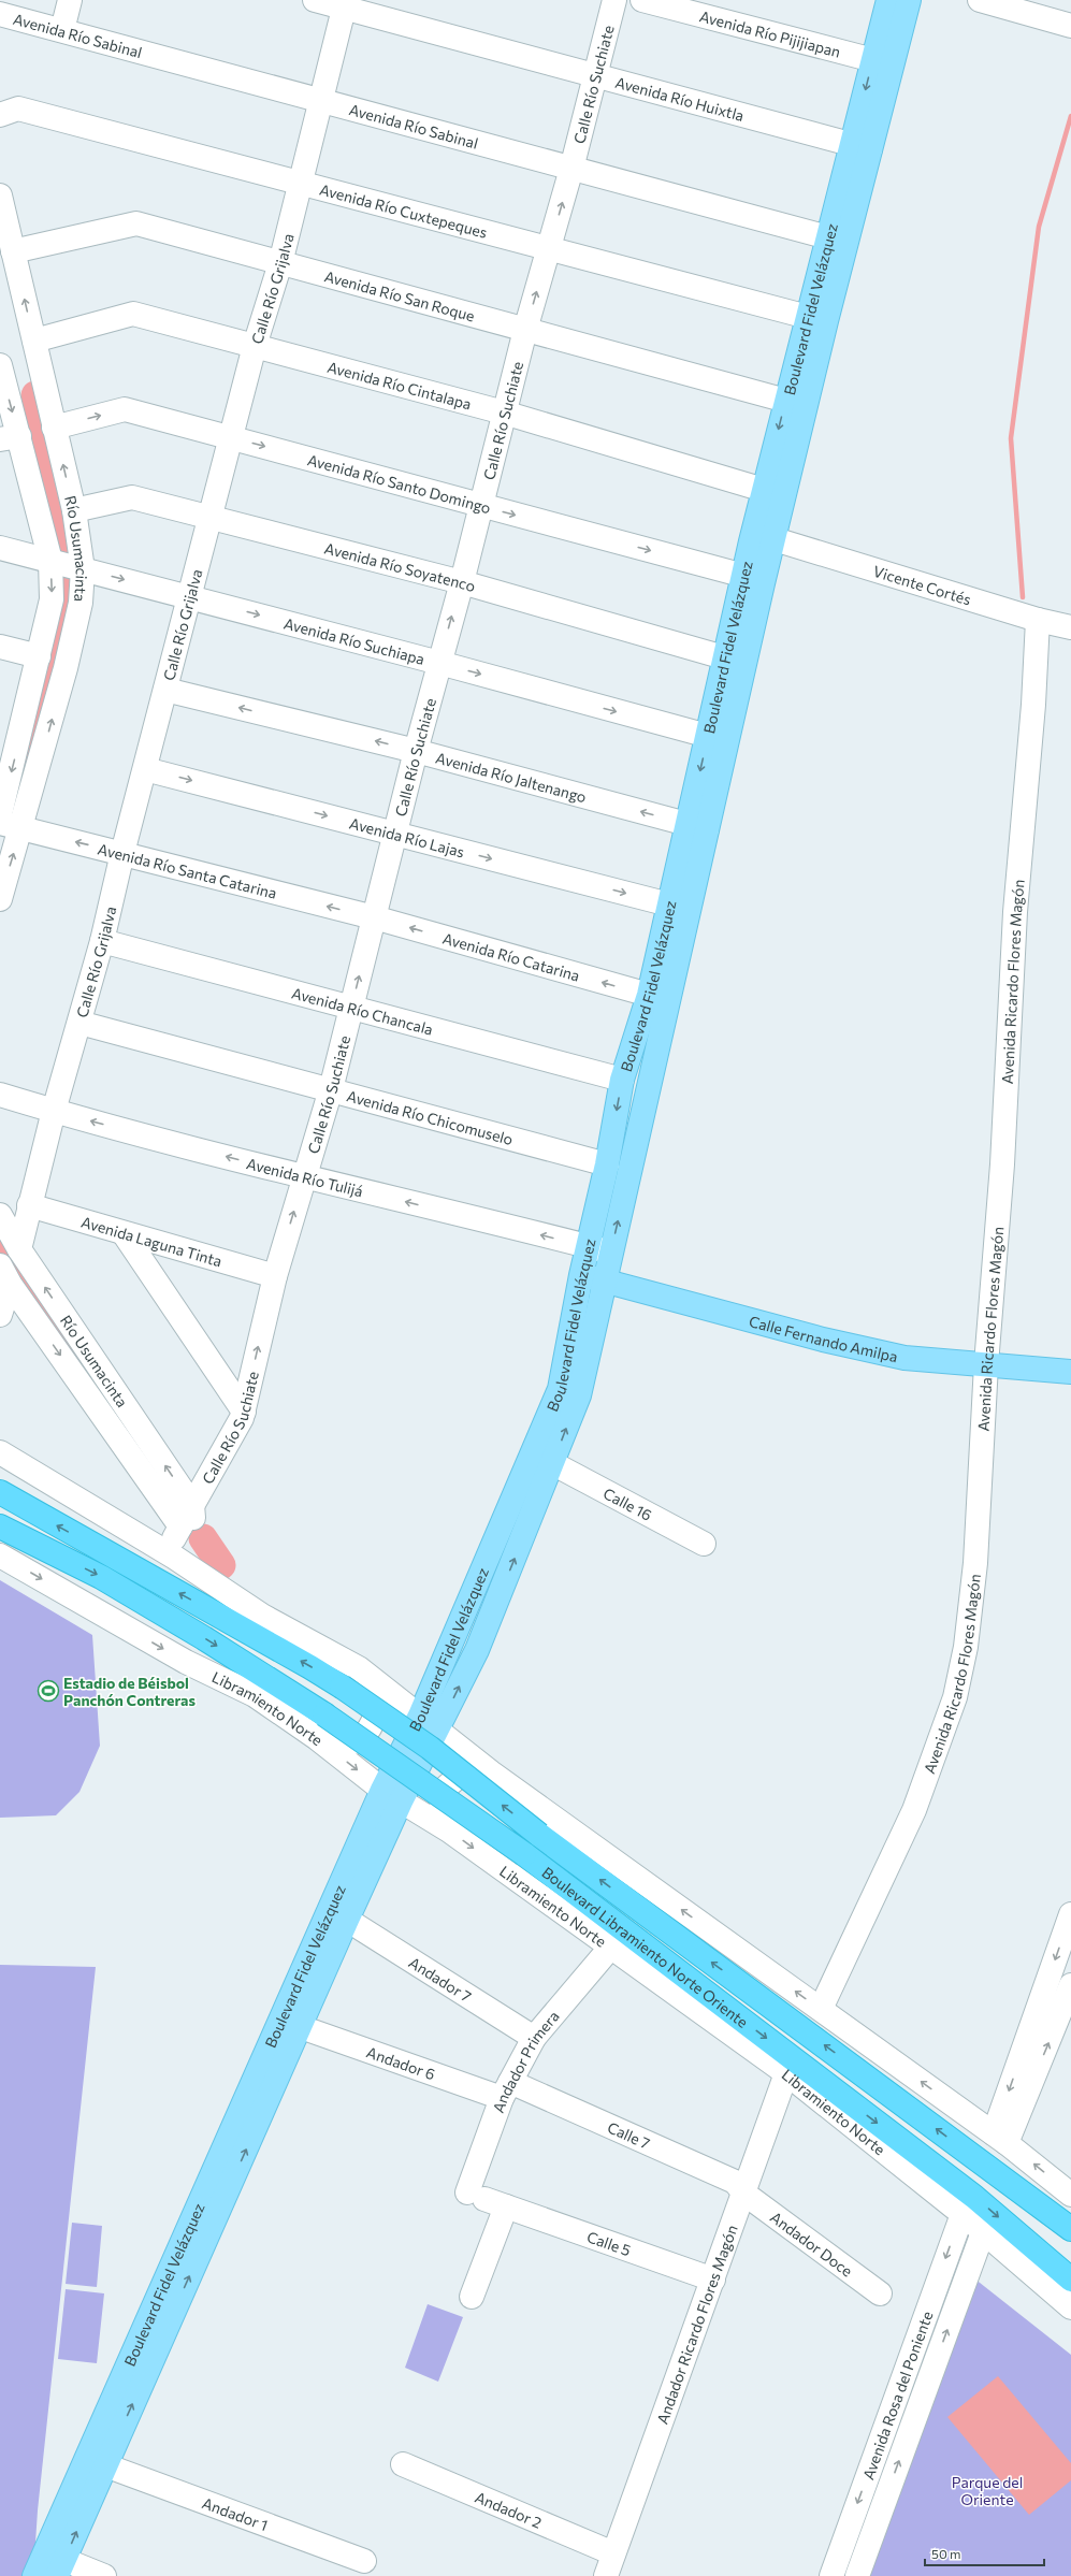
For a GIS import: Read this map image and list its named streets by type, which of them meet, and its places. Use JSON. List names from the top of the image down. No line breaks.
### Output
{"streets":{"highway":["Libramiento Norte","Boulevard Libramiento Norte Oriente"],"main road":["Boulevard Fidel Velázquez","Calle Fernando Amilpa"],"street":["Avenida Río Pijijiapan","Avenida Río Sabinal","Calle Río Suchiate","Avenida Río Huixtla","Avenida Río Cuxtepeques","Calle Río Grijalva","Avenida Río San Roque","Avenida Río Cintalapa","Avenida Río Santo Domingo","Río Usumacinta","Avenida Río Soyatenco","Vicente Cortés","Avenida Río Suchiapa","Avenida Río Jaltenango","Avenida Río Lajas","Avenida Río Santa Catarina","Avenida Río Catarina","Avenida Ricardo Flores Magón","Avenida Río Chancala","Avenida Río Chicomuselo","Avenida Río Tulijá","Avenida Laguna Tinta","Calle 16","Andador 7","Andador 6","Andador Primera","Calle 7","Calle 5","Andador Doce","Andador Ricardo Flores Magón","Avenida Rosa del Poniente","Andador 2","Andador 1"]},"crossings":[["Avenida Río Pijijiapan","Boulevard Fidel Velázquez"],["Avenida Río Sabinal","Calle Río Suchiate"],["Avenida Río Sabinal","Calle Río Grijalva"],["Avenida Río Sabinal","Boulevard Fidel Velázquez"],["Calle Río Suchiate","Avenida Río Huixtla"],["Calle Río Suchiate","Avenida Río Cuxtepeques"],["Calle Río Suchiate","Avenida Río San Roque"],["Calle Río Suchiate","Avenida Río Cintalapa"],["Calle Río Suchiate","Avenida Río Santo Domingo"],["Calle Río Suchiate","Río Usumacinta"],["Calle Río Suchiate","Avenida Río Soyatenco"],["Calle Río Suchiate","Avenida Río Suchiapa"],["Calle Río Suchiate","Avenida Río Jaltenango"],["Calle Río Suchiate","Avenida Río Lajas"],["Calle Río Suchiate","Avenida Río Santa Catarina"],["Calle Río Suchiate","Avenida Río Catarina"],["Calle Río Suchiate","Avenida Río Chancala"],["Calle Río Suchiate","Avenida Río Chicomuselo"],["Calle Río Suchiate","Avenida Río Tulijá"],["Calle Río Suchiate","Avenida Laguna Tinta"],["Avenida Río Huixtla","Calle Río Grijalva"],["Avenida Río Huixtla","Boulevard Fidel Velázquez"],["Avenida Río Cuxtepeques","Calle Río Grijalva"],["Avenida Río Cuxtepeques","Boulevard Fidel Velázquez"],["Calle Río Grijalva","Avenida Río San Roque"],["Calle Río Grijalva","Avenida Río Cintalapa"],["Calle Río Grijalva","Avenida Río Santo Domingo"],["Calle Río Grijalva","Río Usumacinta"],["Calle Río Grijalva","Avenida Río Soyatenco"],["Calle Río Grijalva","Avenida Río Suchiapa"],["Calle Río Grijalva","Avenida Río Jaltenango"],["Calle Río Grijalva","Avenida Río Lajas"],["Calle Río Grijalva","Avenida Río Santa Catarina"],["Calle Río Grijalva","Avenida Río Chancala"],["Calle Río Grijalva","Avenida Río Chicomuselo"],["Calle Río Grijalva","Avenida Río Tulijá"],["Calle Río Grijalva","Avenida Laguna Tinta"],["Avenida Río San Roque","Boulevard Fidel Velázquez"],["Avenida Río San Roque","Río Usumacinta"],["Boulevard Fidel Velázquez","Avenida Río Cintalapa"],["Boulevard Fidel Velázquez","Avenida Río Santo Domingo"],["Boulevard Fidel Velázquez","Avenida Río Soyatenco"],["Boulevard Fidel Velázquez","Vicente Cortés"],["Boulevard Fidel Velázquez","Avenida Río Suchiapa"],["Boulevard Fidel Velázquez","Avenida Río Jaltenango"],["Boulevard Fidel Velázquez","Avenida Río Lajas"],["Boulevard Fidel Velázquez","Avenida Río Catarina"],["Boulevard Fidel Velázquez","Avenida Río Chancala"],["Boulevard Fidel Velázquez","Avenida Río Chicomuselo"],["Boulevard Fidel Velázquez","Avenida Río Tulijá"],["Boulevard Fidel Velázquez","Calle Fernando Amilpa"],["Boulevard Fidel Velázquez","Calle 16"],["Boulevard Fidel Velázquez","Libramiento Norte"],["Boulevard Fidel Velázquez","Andador 7"],["Boulevard Fidel Velázquez","Andador 6"],["Boulevard Fidel Velázquez","Andador 1"],["Avenida Río Cintalapa","Río Usumacinta"],["Avenida Río Santo Domingo","Río Usumacinta"],["Río Usumacinta","Avenida Río Soyatenco"],["Río Usumacinta","Avenida Río Suchiapa"],["Río Usumacinta","Avenida Río Santa Catarina"],["Vicente Cortés","Avenida Ricardo Flores Magón"],["Avenida Río Santa Catarina","Avenida Río Catarina"],["Avenida Ricardo Flores Magón","Calle Fernando Amilpa"],["Libramiento Norte","Boulevard Libramiento Norte Oriente"],["Libramiento Norte","Andador Primera"],["Libramiento Norte","Andador Ricardo Flores Magón"],["Libramiento Norte","Avenida Rosa del Poniente"],["Andador 7","Andador Primera"],["Andador 6","Andador Primera"],["Andador 6","Calle 7"],["Andador Primera","Calle 7"],["Andador Primera","Calle 5"],["Calle 7","Andador Doce"],["Calle 7","Andador Ricardo Flores Magón"],["Calle 5","Andador Ricardo Flores Magón"],["Andador Doce","Andador Ricardo Flores Magón"],["Andador Ricardo Flores Magón","Andador 2"]],"one_way":["Calle Río Suchiate","Avenida Río Santo Domingo","Avenida Río Suchiapa","Avenida Río Jaltenango","Avenida Río Lajas","Avenida Río Santa Catarina","Avenida Río Catarina","Avenida Río Tulijá","Libramiento Norte"],"parks":["Parque del Oriente"],"places":{"sports":["Estadio de Béisbol Panchón Contreras"]},"scale_bar":"50 m"}
